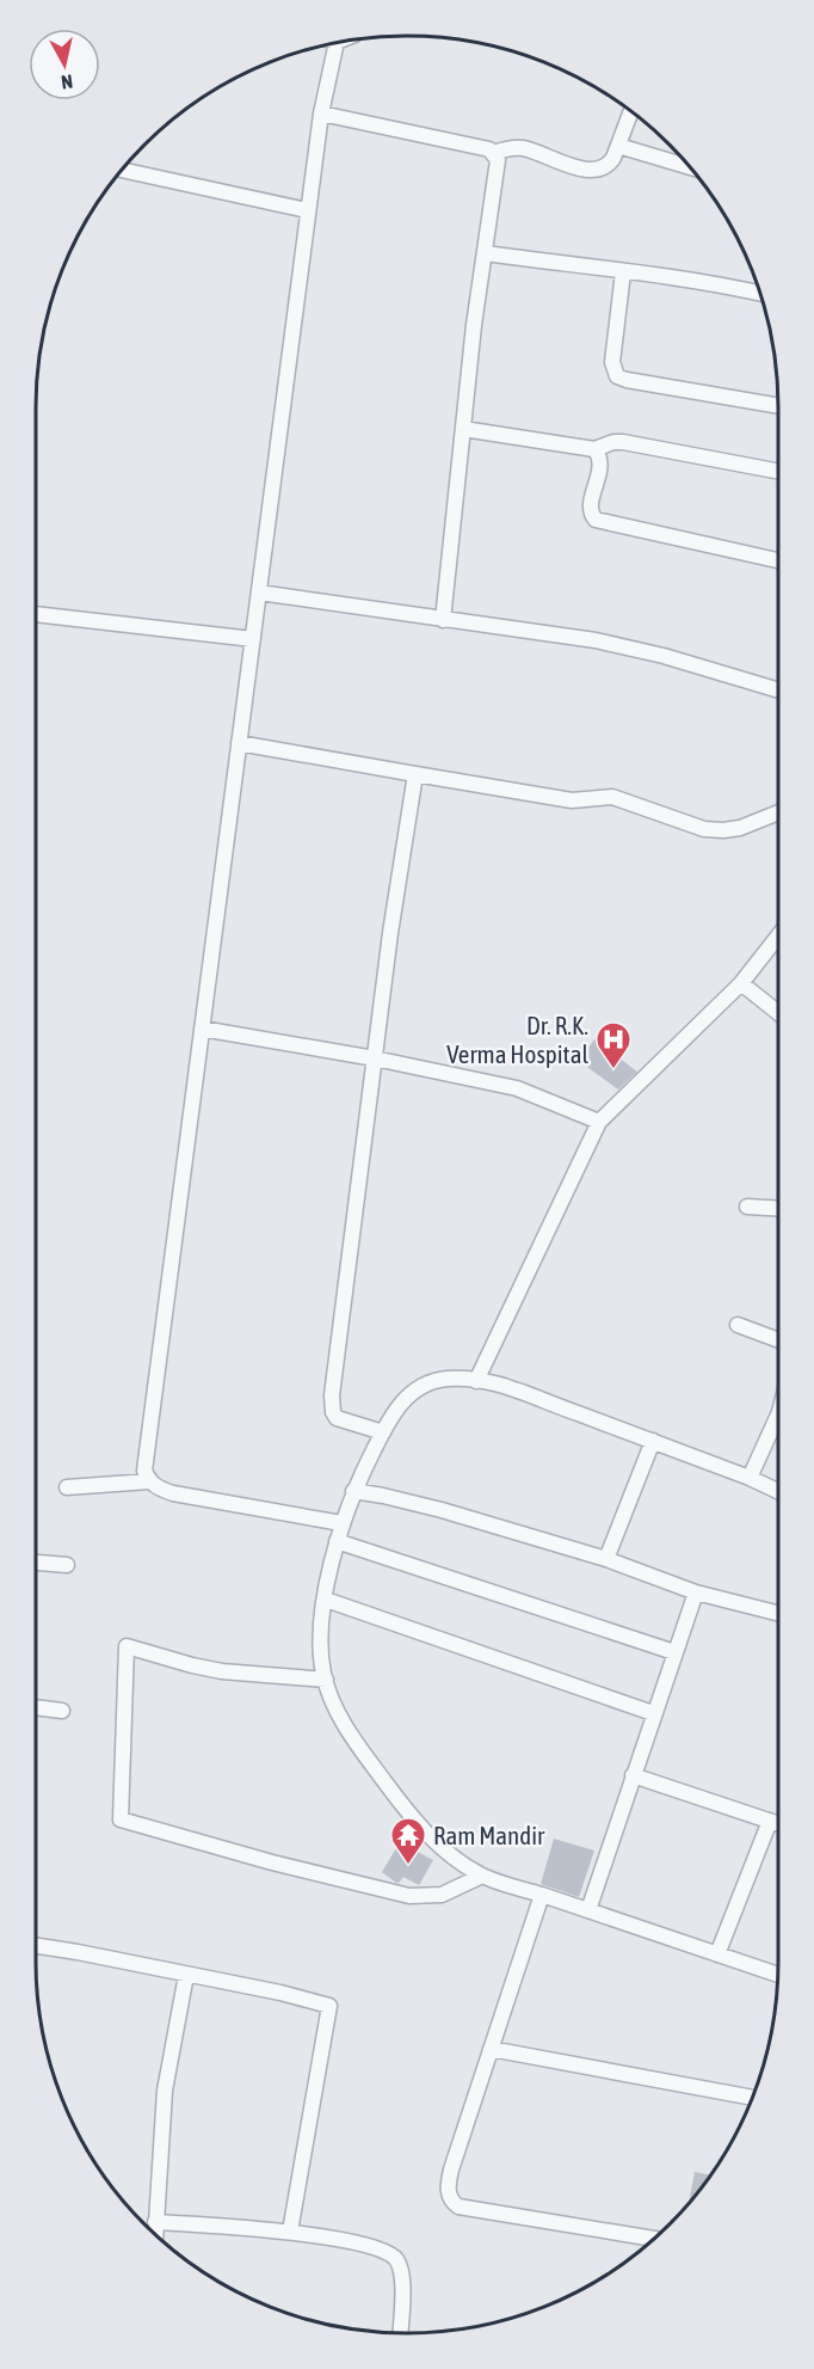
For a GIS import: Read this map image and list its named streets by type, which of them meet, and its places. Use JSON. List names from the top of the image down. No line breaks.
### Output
{"places":{"hospital":["Dr. R.K. Verma Hospital"],"temple":["Ram Mandir"]},"north":"bottom"}
